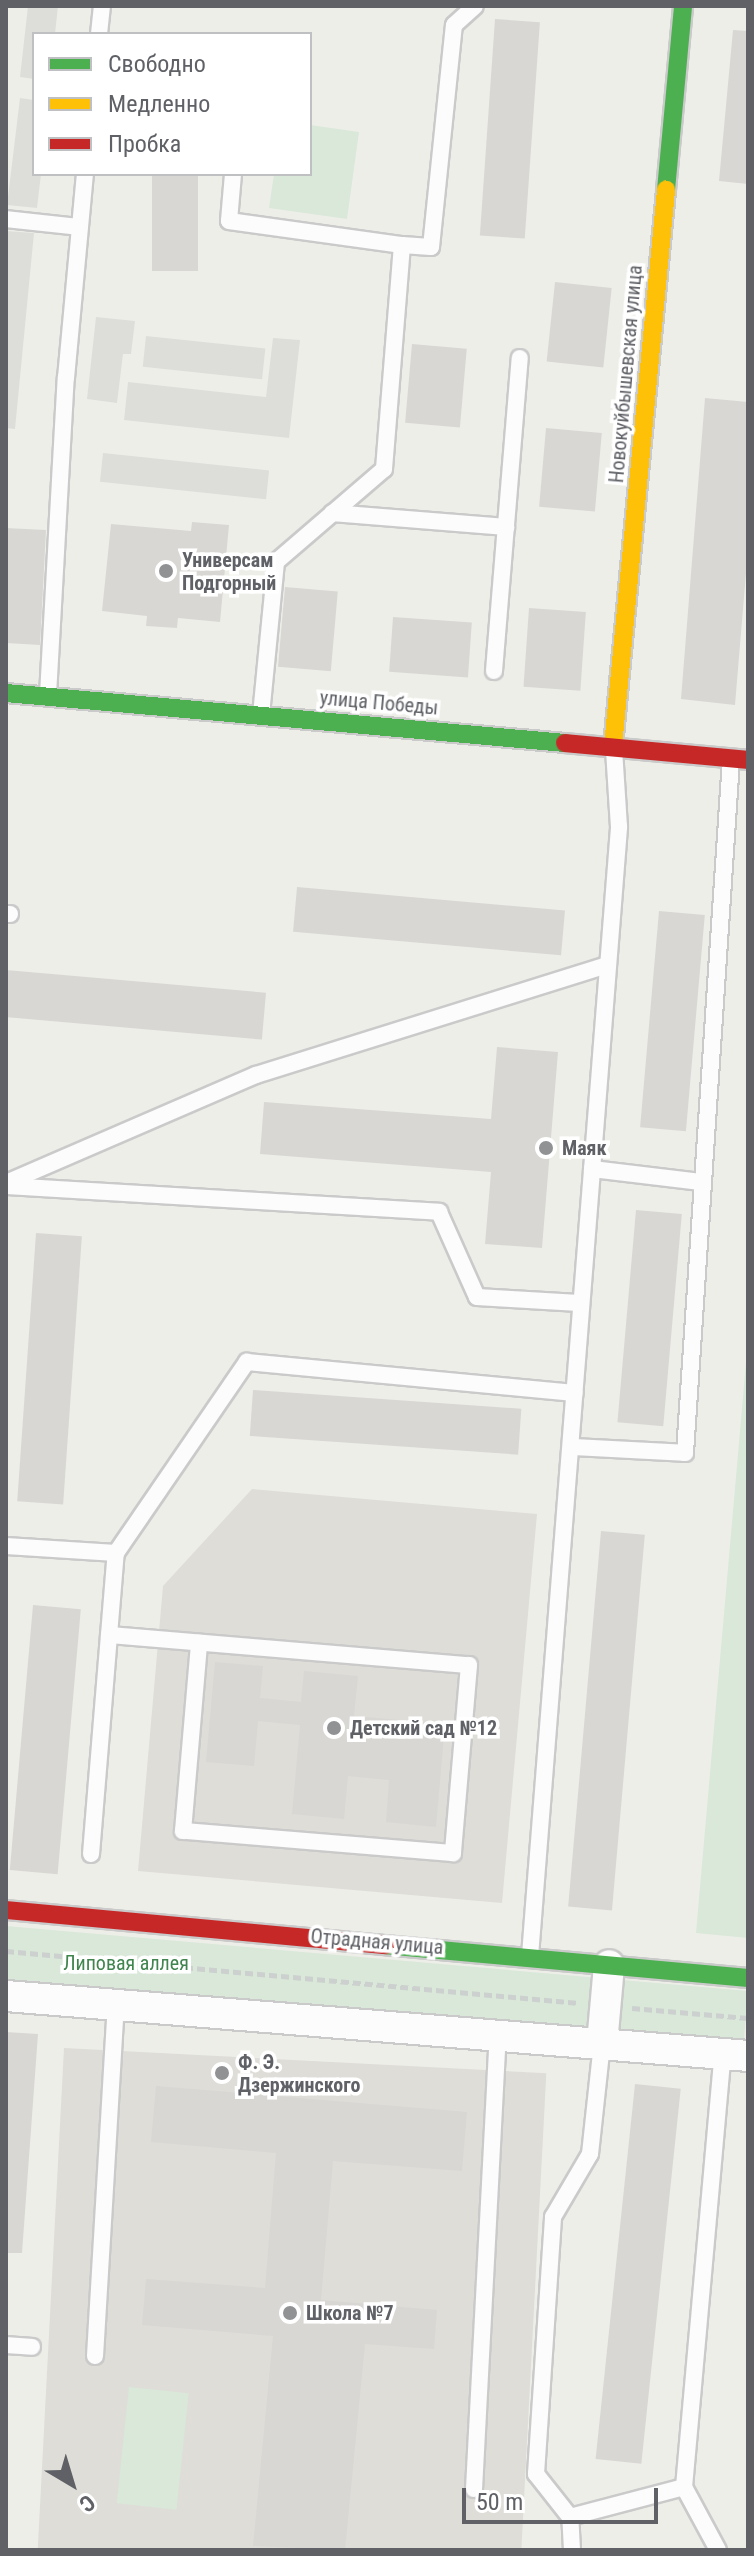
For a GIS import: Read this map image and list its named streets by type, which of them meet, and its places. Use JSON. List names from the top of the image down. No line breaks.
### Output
{"streets":{"street":["Новокуйбышевская улица","улица Победы","Отрадная улица"]},"crossings":[["Новокуйбышевская улица","улица Победы"]],"parks":["Липовая аллея"],"places":["Универсам Подгорный","Маяк","Детский сад №12","Ф. Э. Дзержинского","Школа №7"],"legend":["Свободно","Медленно","Пробка"],"scale_bar":"50 m","north":"bottom right"}
